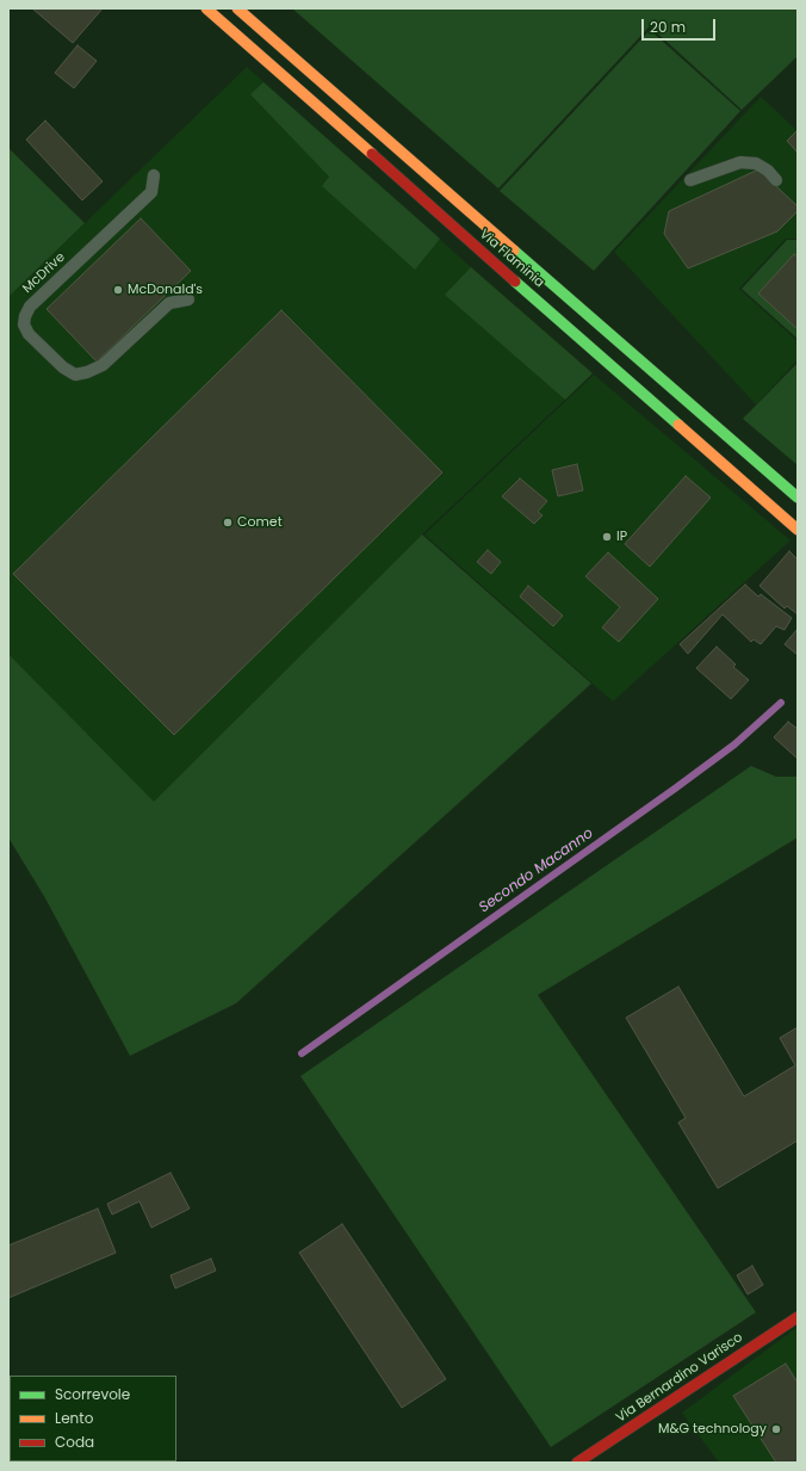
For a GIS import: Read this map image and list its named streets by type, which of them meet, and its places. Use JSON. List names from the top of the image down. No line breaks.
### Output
{"streets":{"main road":["Via Flaminia","Via Bernardino Varisco"],"lane":["McDrive"]},"water":["Secondo Macanno"],"places":["McDonald's","Comet","IP","M&G technology"],"legend":["Scorrevole","Lento","Coda"],"scale_bar":"20 m"}
